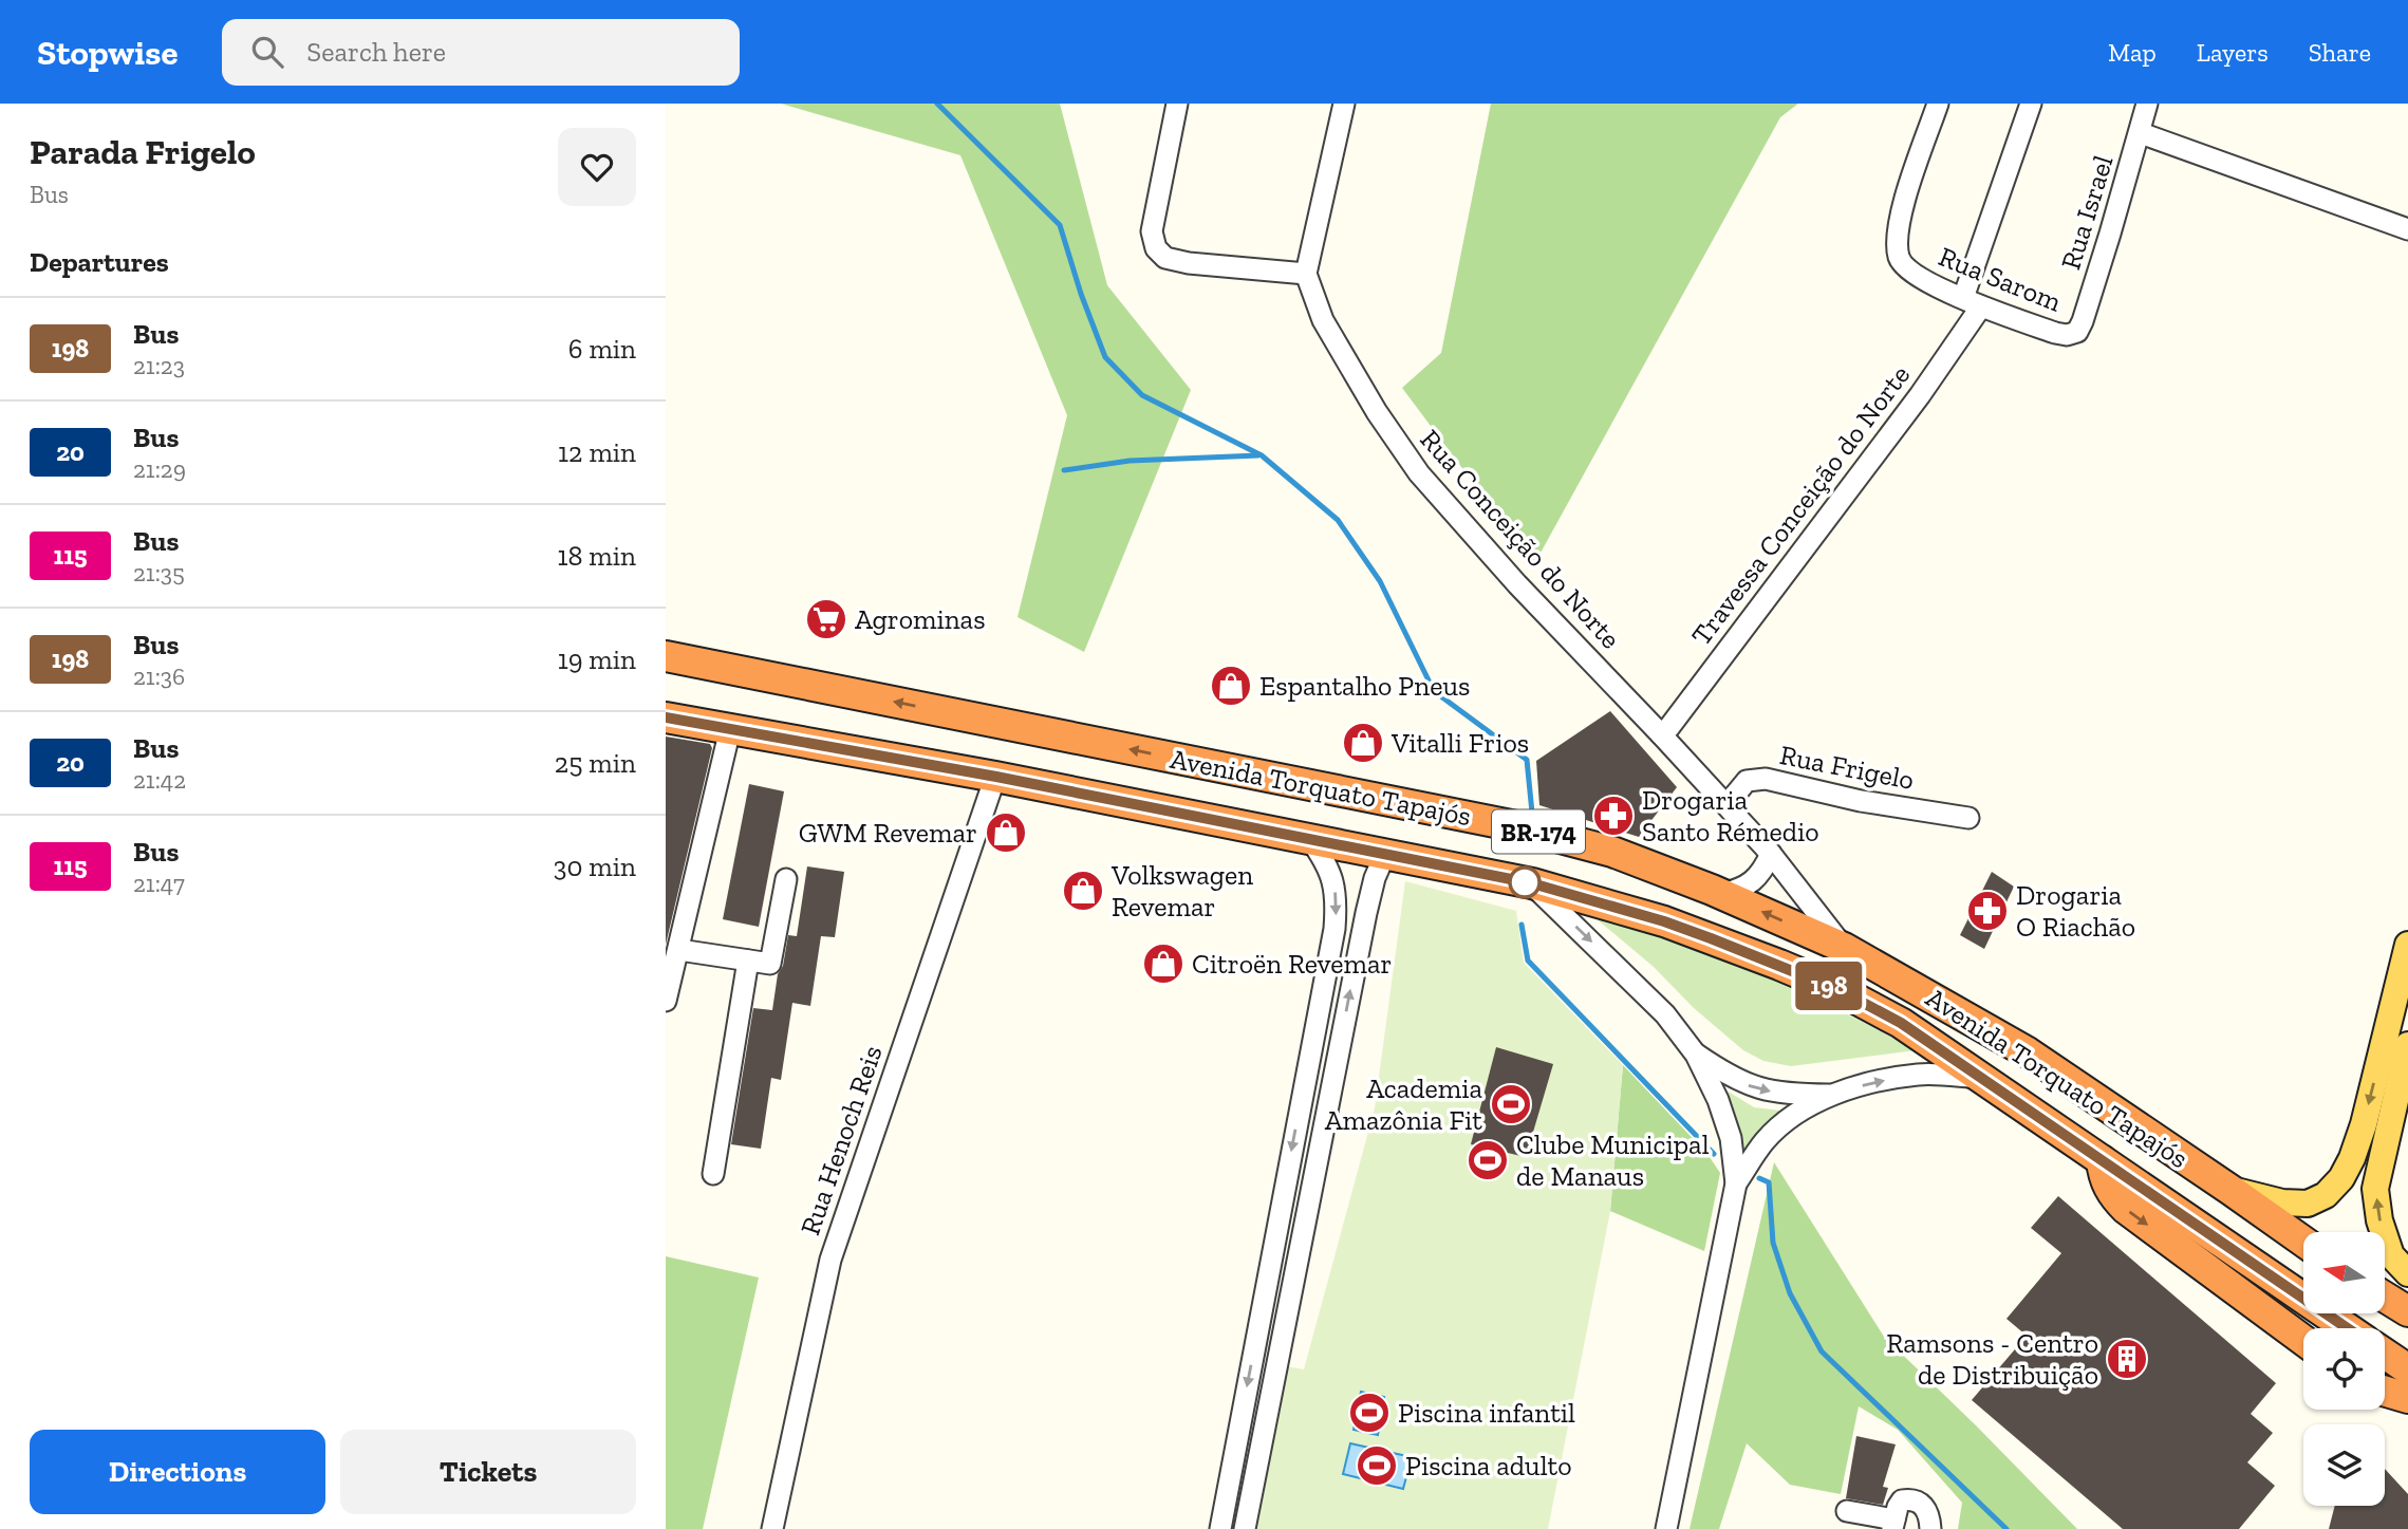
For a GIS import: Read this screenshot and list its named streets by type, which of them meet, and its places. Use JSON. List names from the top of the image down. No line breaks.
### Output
{"streets":{"highway":["Avenida Torquato Tapajós","BR-174"],"street":["Rua Israel","Rua Sarom","Travessa Conceição do Norte","Rua Conceição do Norte","Rua Frigelo","Rua Henoch Reis"]},"crossings":[["Rua Israel","Rua Sarom"],["Rua Sarom","Travessa Conceição do Norte"],["Travessa Conceição do Norte","Rua Conceição do Norte"],["Rua Conceição do Norte","Rua Frigelo"],["Rua Conceição do Norte","Avenida Torquato Tapajós"],["Avenida Torquato Tapajós","Rua Henoch Reis"]],"places":{"supermarket":["Agrominas"],"shop":["Espantalho Pneus","Vitalli Frios","GWM Revemar","Volkswagen Revemar","Citroën Revemar"],"pharmacy":["Drogaria Santo Rémedio","Drogaria O Riachão"],"sports":["Academia Amazônia Fit","Clube Municipal de Manaus","Piscina infantil","Piscina adulto"],"building":["Ramsons - Centro de Distribuição"]},"lines":["bus line 198"],"north":"left","page":{"header":"Stopwise","search":"Search here","nav":["Map","Layers","Share"],"heading":[["Parada Frigelo","Bus"],"Departures"],"on_map":"198","list":[{"mark":"198","name":"Bus","note":"21:23","value":"6 min"},{"mark":"20","name":"Bus","note":"21:29","value":"12 min"},{"mark":"115","name":"Bus","note":"21:35","value":"18 min"},{"mark":"198","name":"Bus","note":"21:36","value":"19 min"},{"mark":"20","name":"Bus","note":"21:42","value":"25 min"},{"mark":"115","name":"Bus","note":"21:47","value":"30 min"}],"buttons":["Directions","Tickets"]}}
